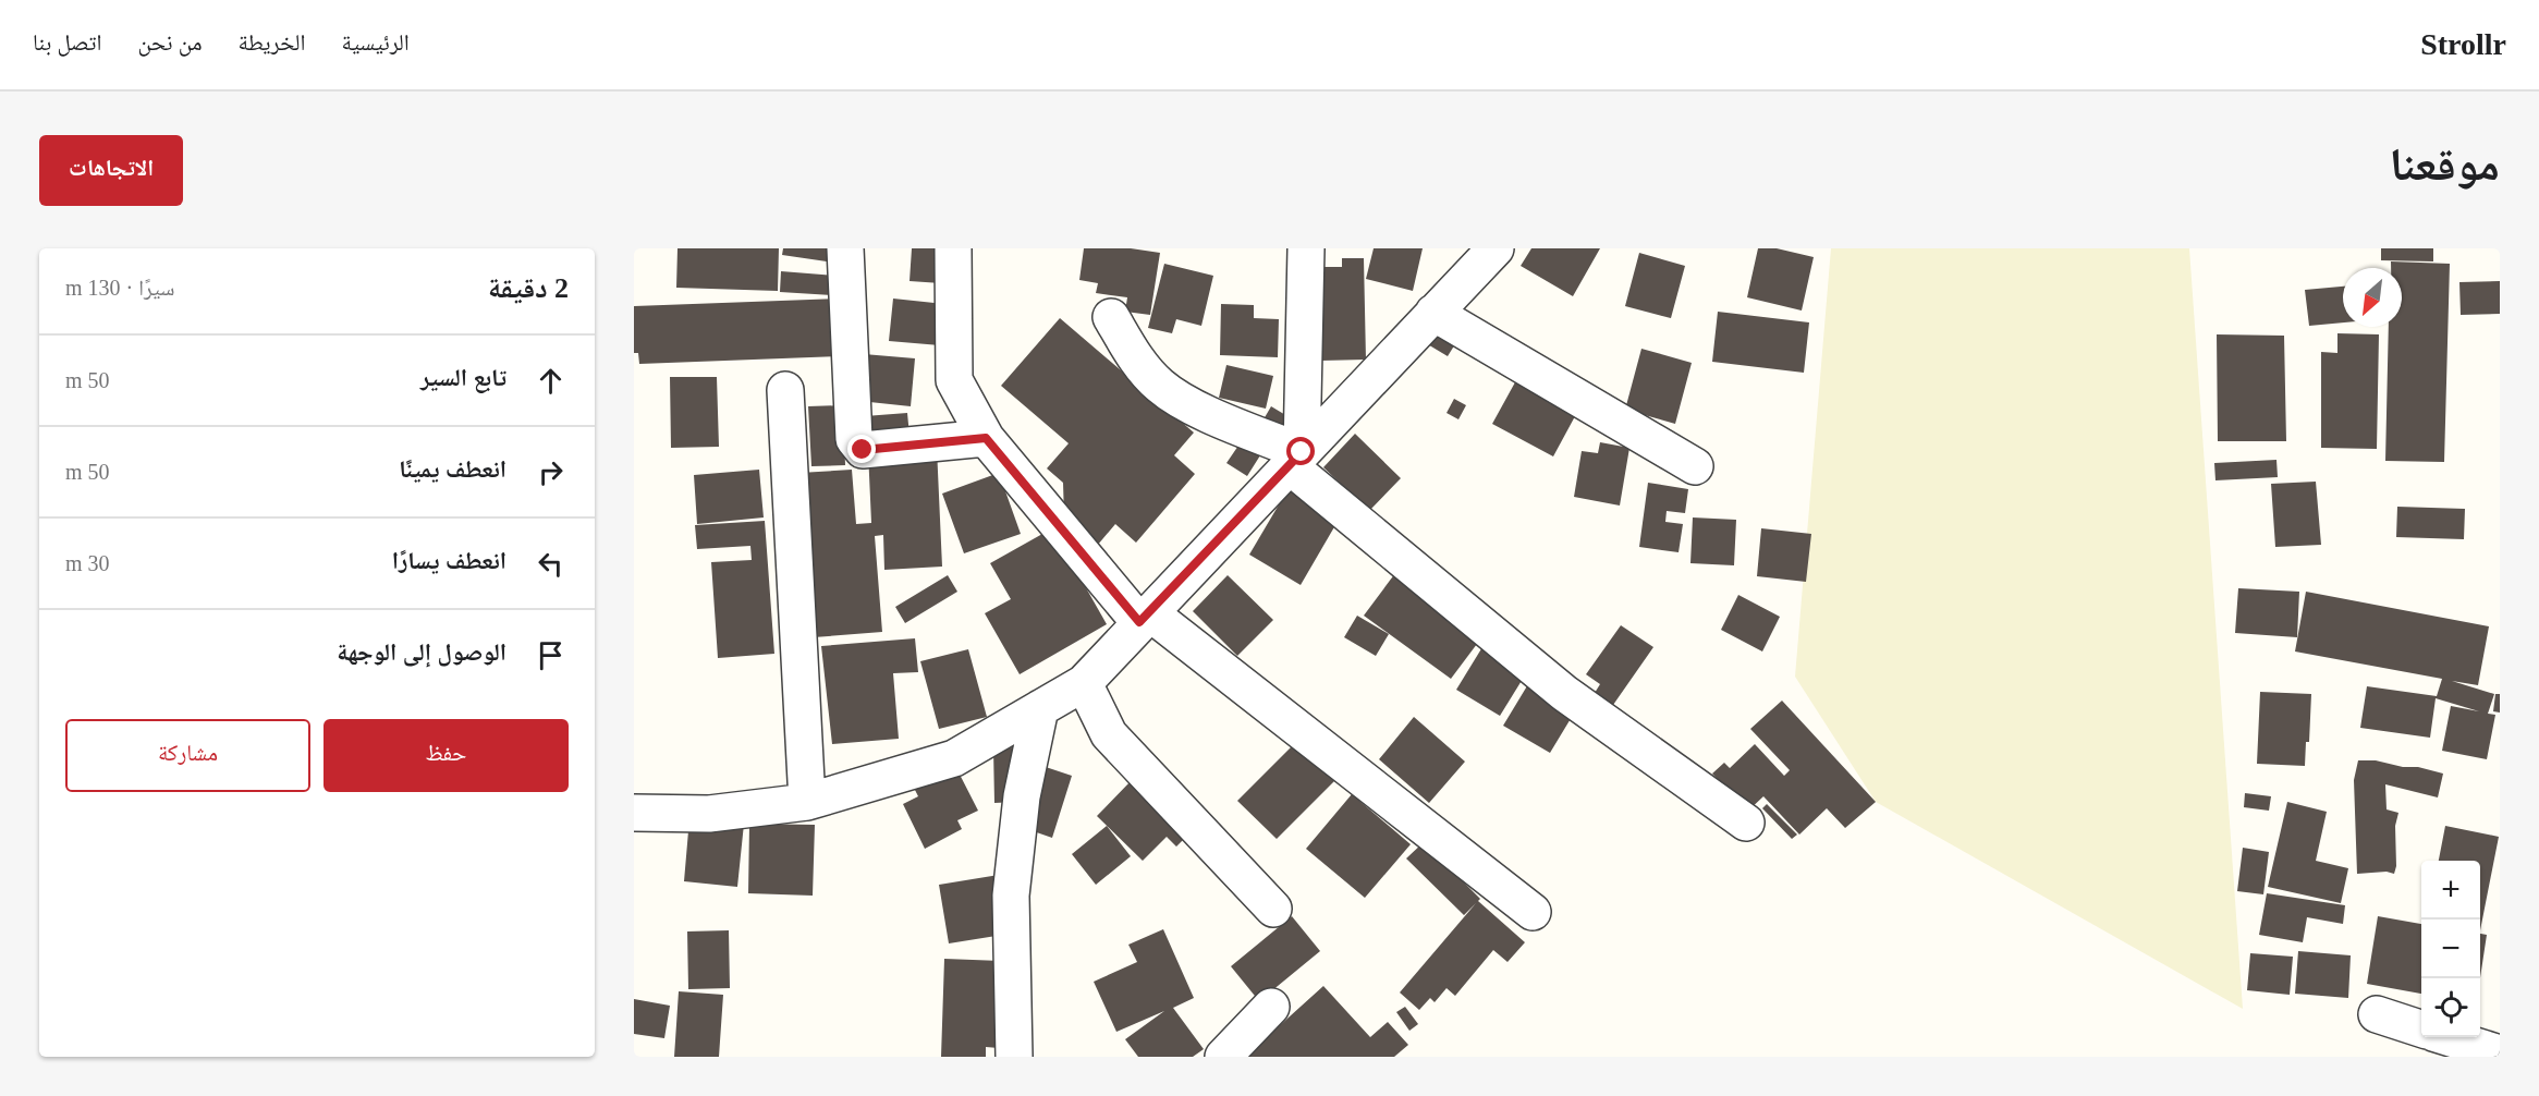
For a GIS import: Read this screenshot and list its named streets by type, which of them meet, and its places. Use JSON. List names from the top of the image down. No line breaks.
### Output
{"north":"bottom left","page":{"header":"Strollr","nav":["الرئيسية","الخريطة","من نحن","اتصل بنا"],"title":"موقعنا","buttons":["الاتجاهات",["حفظ","مشاركة"]],"heading":["2 دقيقة","سيرًا · 130 m"],"list":[["تابع السير","50 m"],["انعطف يمينًا","50 m"],["انعطف يسارًا","30 m"],"الوصول إلى الوجهة"],"map_buttons":["+","−"]}}
